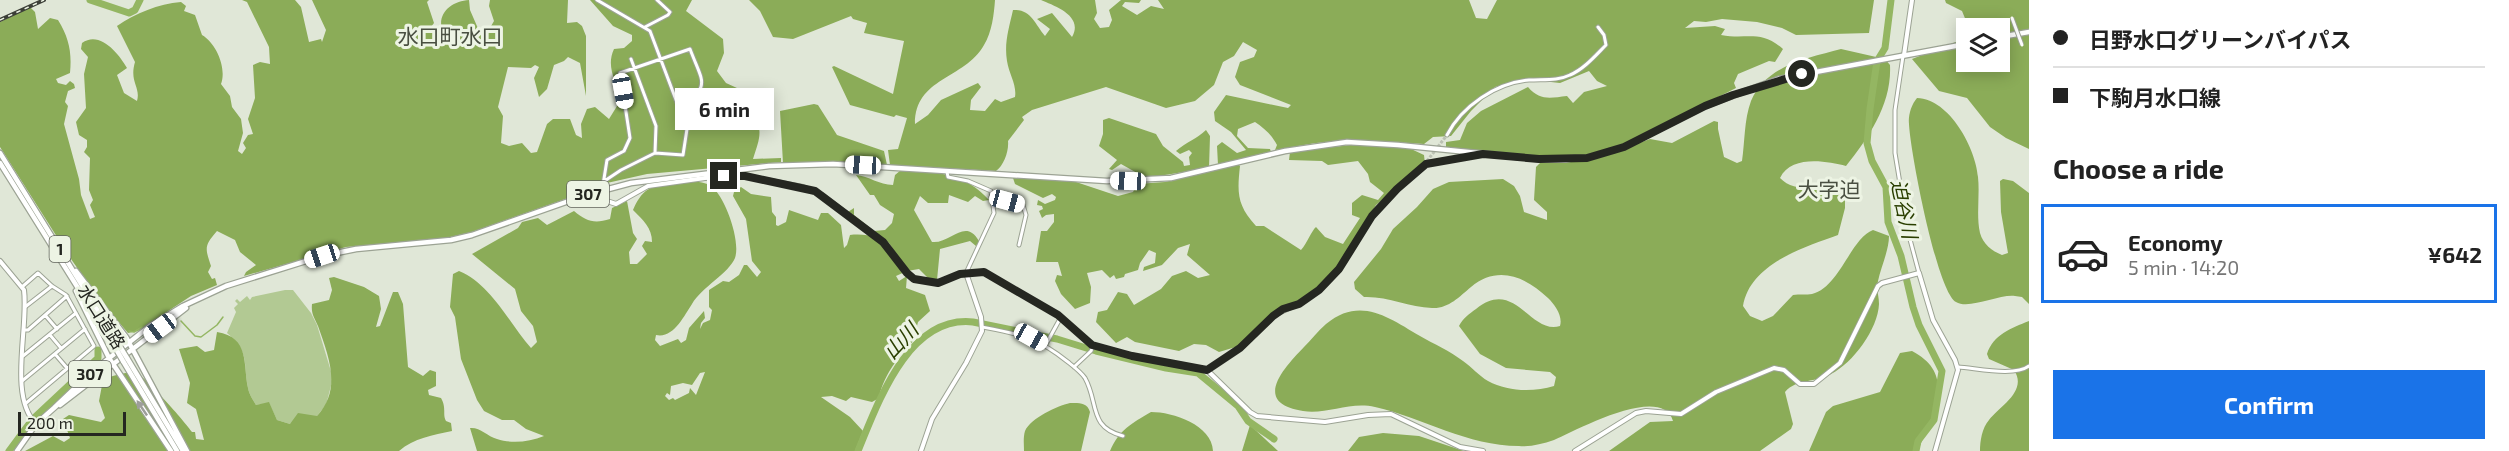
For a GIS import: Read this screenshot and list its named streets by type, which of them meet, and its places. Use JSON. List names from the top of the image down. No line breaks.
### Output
{"streets":{"highway":["307","1","水口道路"]},"crossings":[["307","1"],["1","水口道路"]],"districts":["水口町水口","大字迫"],"water":["迫谷川","山川"],"scale_bar":"200 m","page":{"banner":["日野水口グリーンバイパス","下駒月水口線"],"bubble":"6 min","heading":"Choose a ride","list":[{"name":"Economy","note":"5 min · 14:20","value":"¥642"}],"buttons":"Confirm","scale":"200 m"}}
